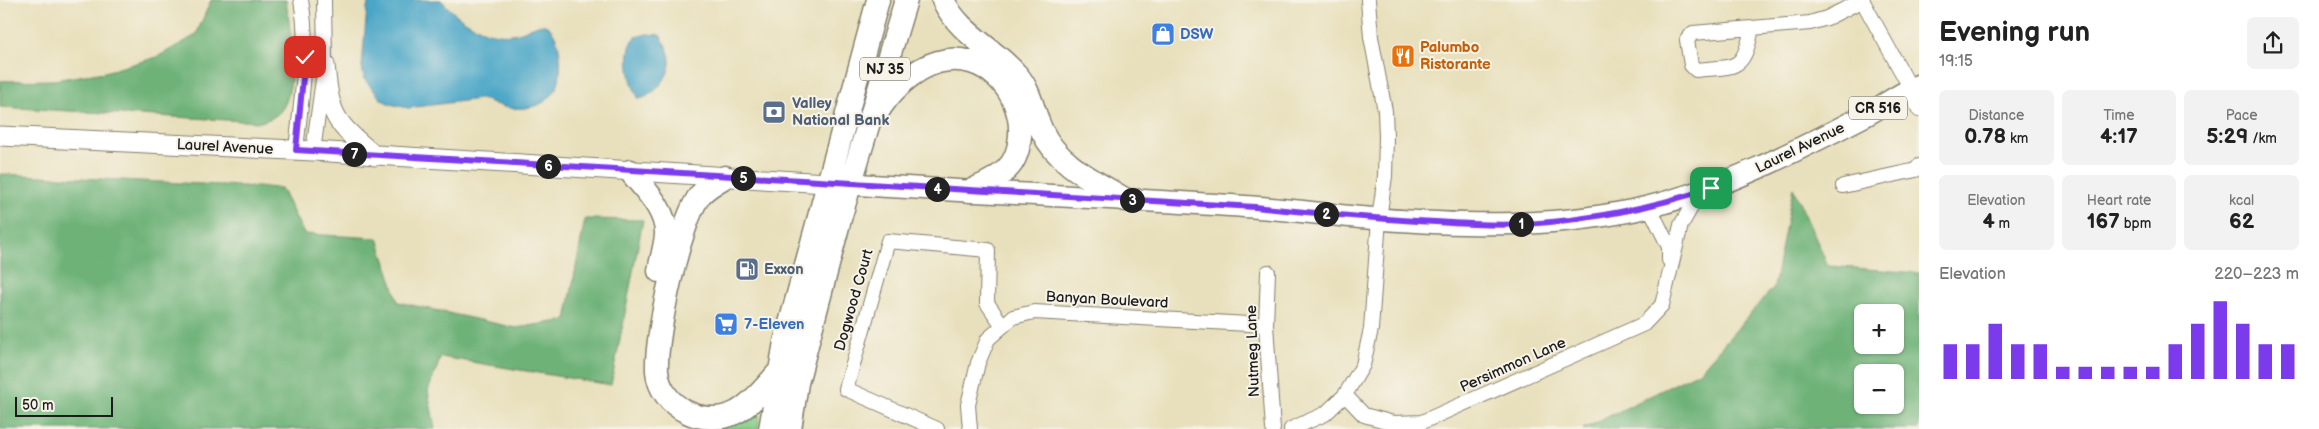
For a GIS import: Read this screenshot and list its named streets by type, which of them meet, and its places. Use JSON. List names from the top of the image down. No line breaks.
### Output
{"streets":{"highway":["NJ 35"],"main road":["CR 516","Laurel Avenue"],"street":["Dogwood Court","Banyan Boulevard","Nutmeg Lane","Persimmon Lane"]},"crossings":[["NJ 35","Laurel Avenue"],["Laurel Avenue","Persimmon Lane"],["Dogwood Court","Banyan Boulevard"],["Banyan Boulevard","Nutmeg Lane"]],"places":{"shop":["DSW"],"restaurant":["Palumbo Ristorante"],"bank":["Valley National Bank"],"fuel station":["Exxon"],"supermarket":["7-Eleven"]},"scale_bar":"50 m","page":{"heading":["Evening run","19:15"],"stats":[["Distance","0.78 km"],["Time","4:17"],["Pace","5:29 /km"],["Elevation","4 m"],["Heart rate","167 bpm"],["kcal","62"]],"pins":["7","6","5","4","3","2","1"],"chart":["Elevation","220–223 m"],"map_buttons":["+","−"],"scale":"50 m"}}
